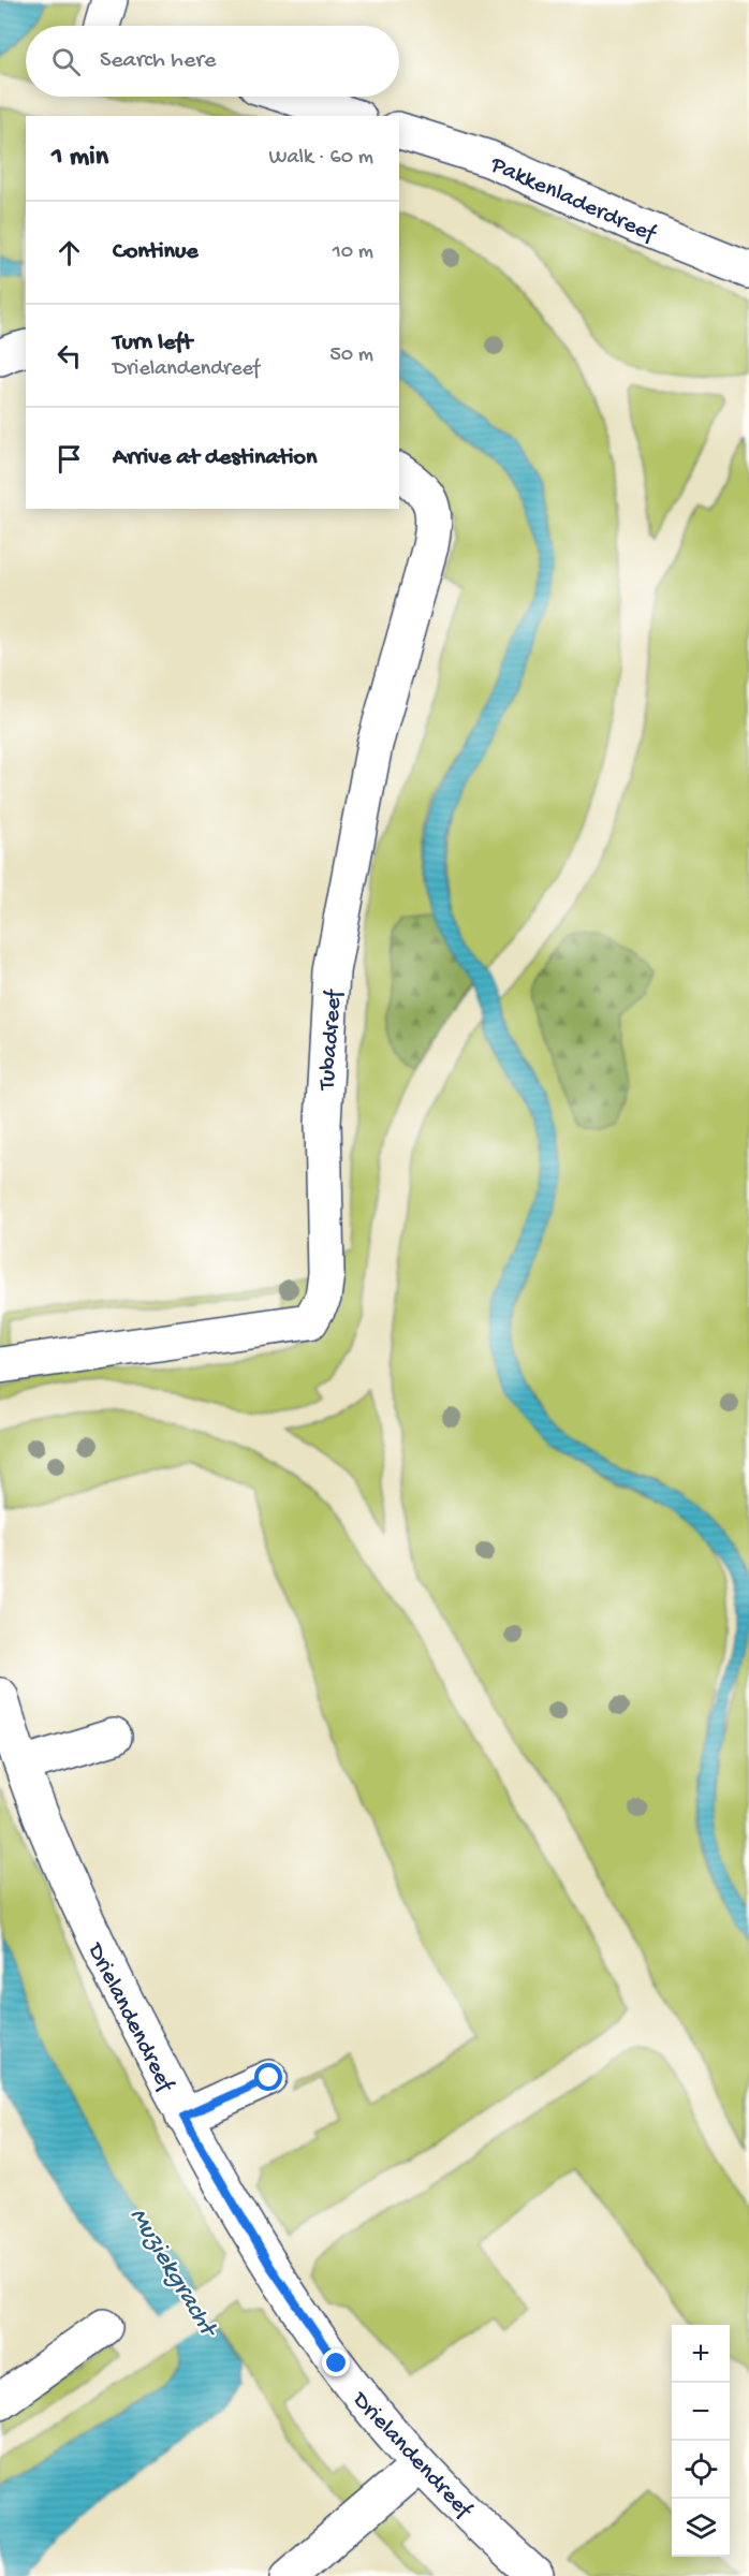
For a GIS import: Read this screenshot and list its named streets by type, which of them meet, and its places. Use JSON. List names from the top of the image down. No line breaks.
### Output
{"streets":{"street":["Pakkenladerdreef","Tubadreef","Drielandendreef"]},"water":["Muziekgracht"],"page":{"search":"Search here","heading":["1 min","Walk · 60 m"],"list":[["Continue","10 m"],["Turn left","Drielandendreef","50 m"],"Arrive at destination"],"map_buttons":["+","−"]}}
